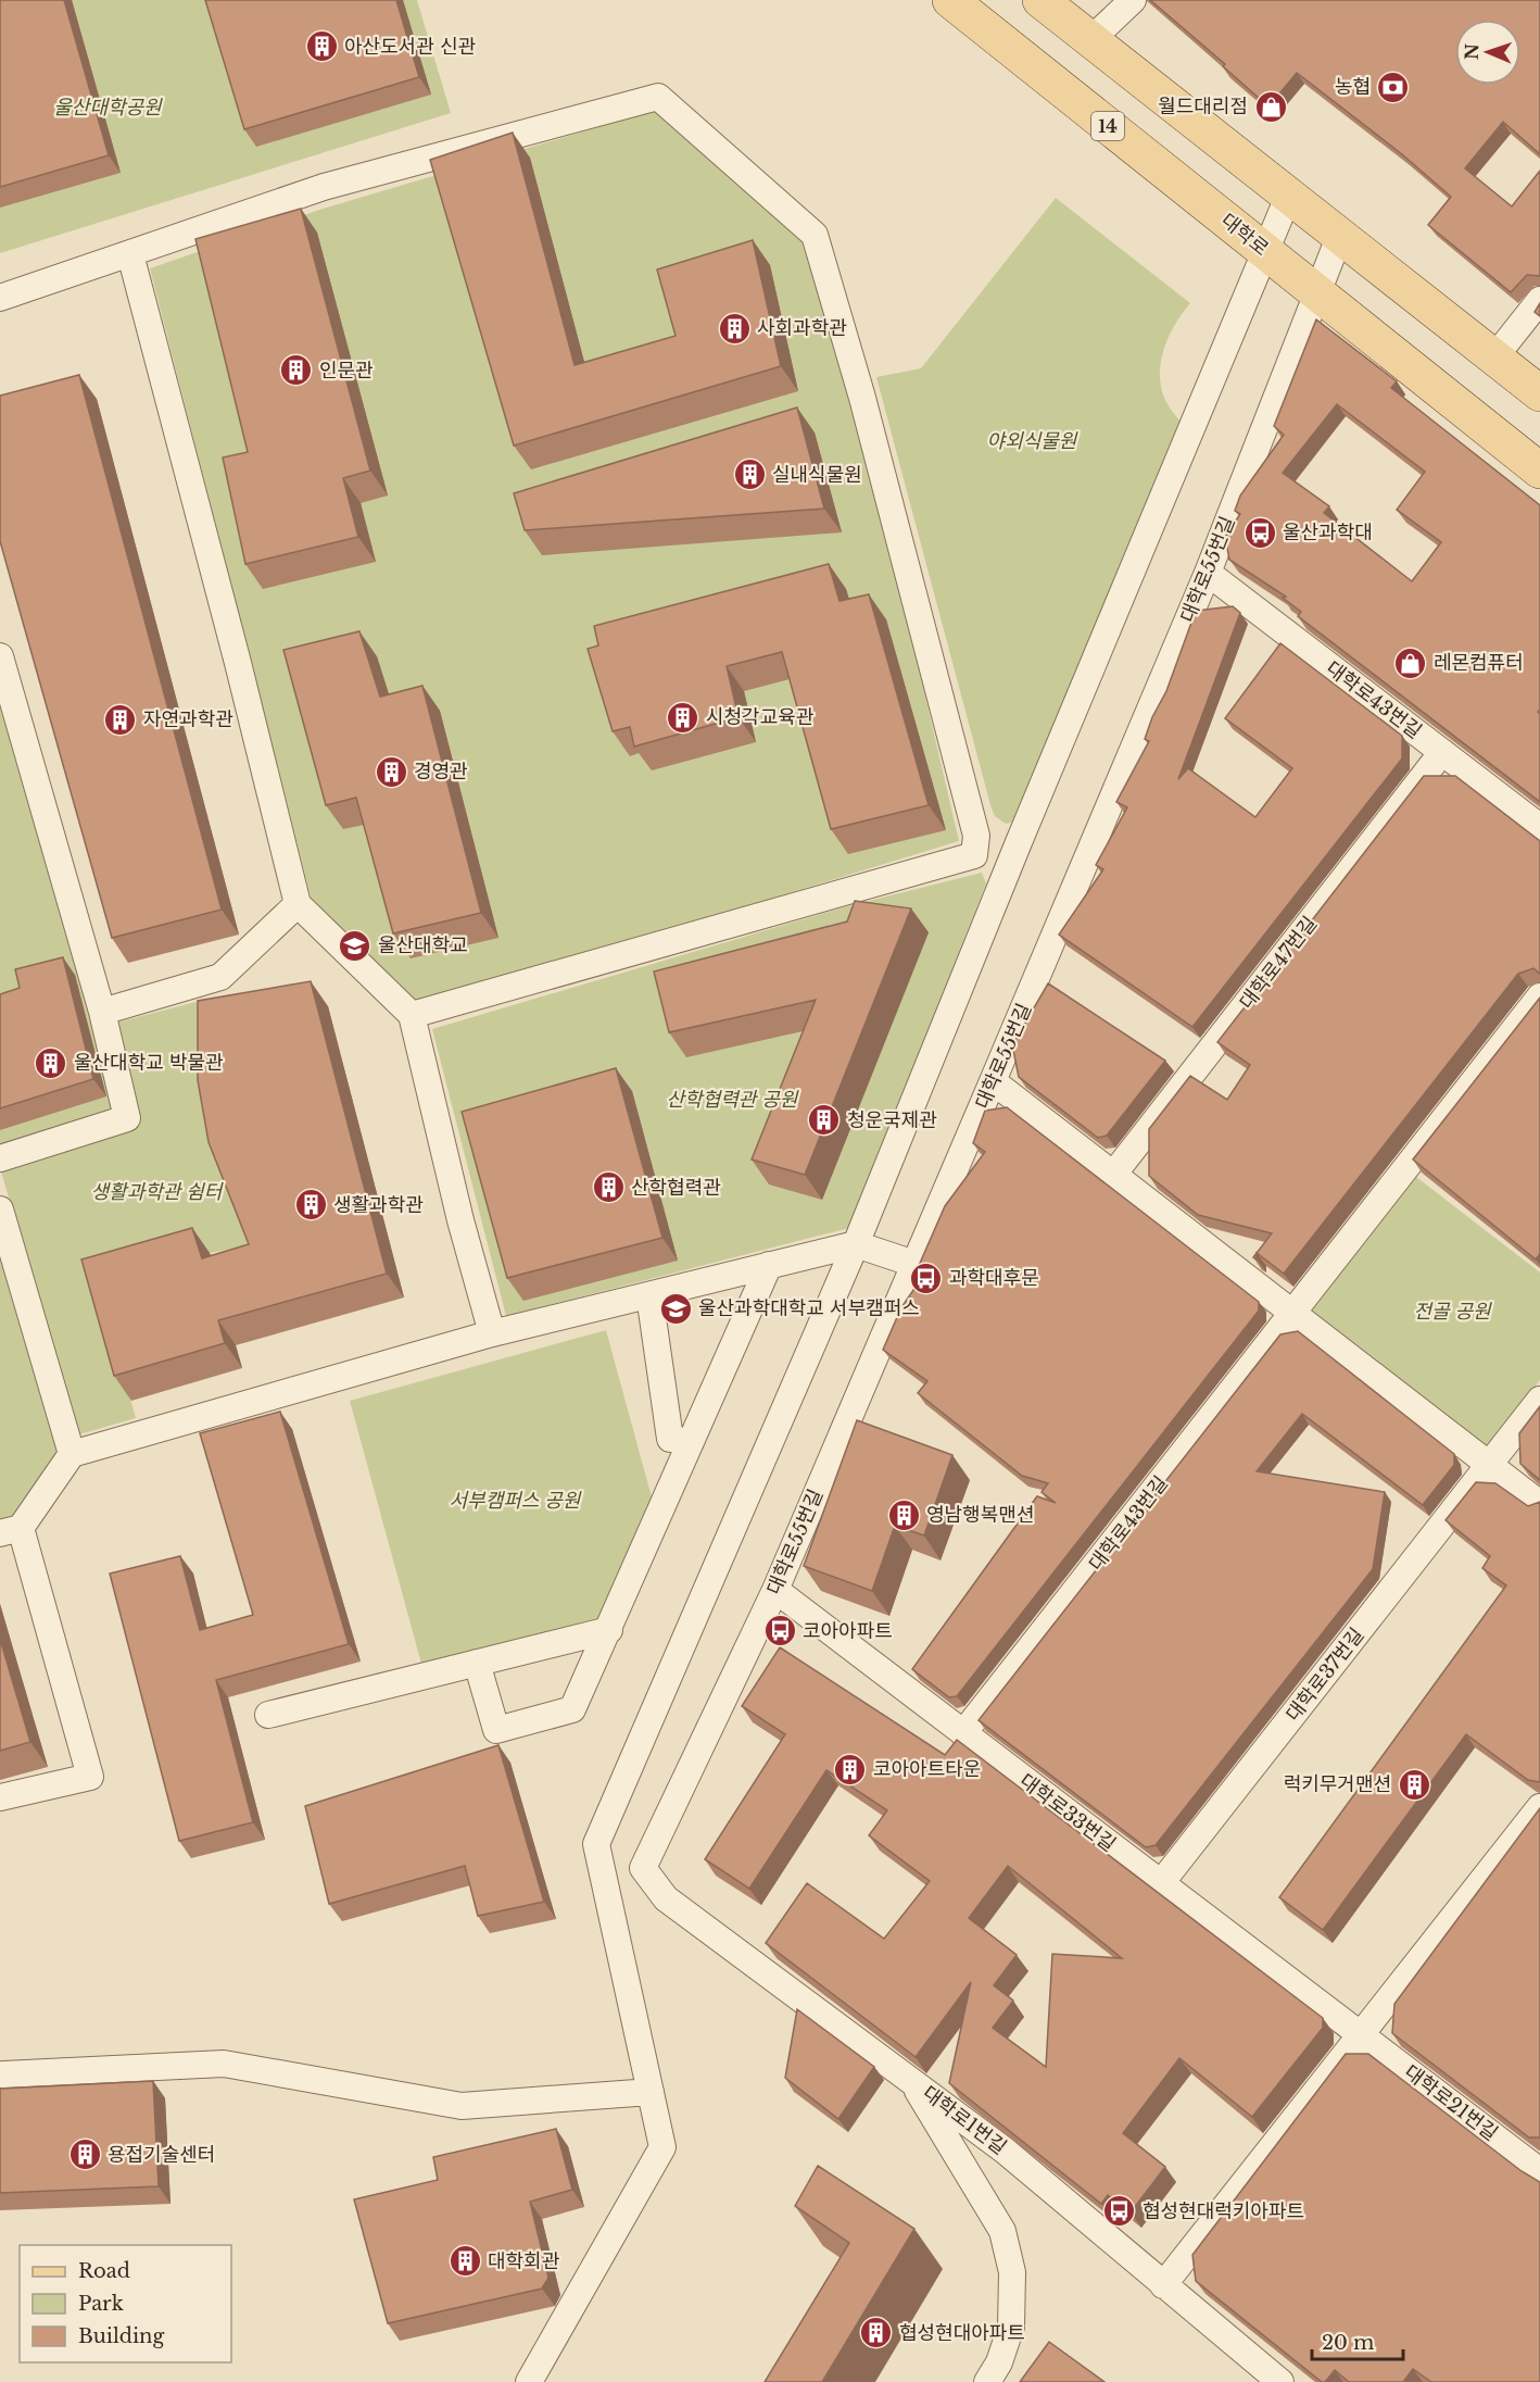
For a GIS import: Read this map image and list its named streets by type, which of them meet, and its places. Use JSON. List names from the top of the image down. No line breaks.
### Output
{"streets":{"main road":["14","대학로"],"street":["대학로55번길","대학로43번길","대학로47번길","대학로37번길","대학로33번길","대학로21번길","대학로1번길"]},"crossings":[["대학로","대학로55번길"],["대학로55번길","대학로43번길"],["대학로55번길","대학로33번길"],["대학로55번길","대학로1번길"],["대학로43번길","대학로47번길"],["대학로43번길","대학로33번길"],["대학로37번길","대학로33번길"],["대학로33번길","대학로21번길"]],"parks":["울산대학공원","야외식물원","산학협력관 공원","생활과학관 쉼터","전골 공원","서부캠퍼스 공원"],"places":{"building":["아산도서관 신관","사회과학관","인문관","실내식물원","시청각교육관","자연과학관","경영관","울산대학교 박물관","청운국제관","산학협력관","생활과학관","영남행복맨션","코아아트타운","럭키무거맨션","용접기술센터","대학회관","협성현대아파트"],"bank":["농협"],"shop":["월드대리점","레몬컴퓨터"],"bus stop":["울산과학대","과학대후문","코아아파트","협성현대럭키아파트"],"school or university":["울산대학교","울산과학대학교 서부캠퍼스"]},"legend":["Road","Park","Building"],"scale_bar":"20 m","north":"left"}
